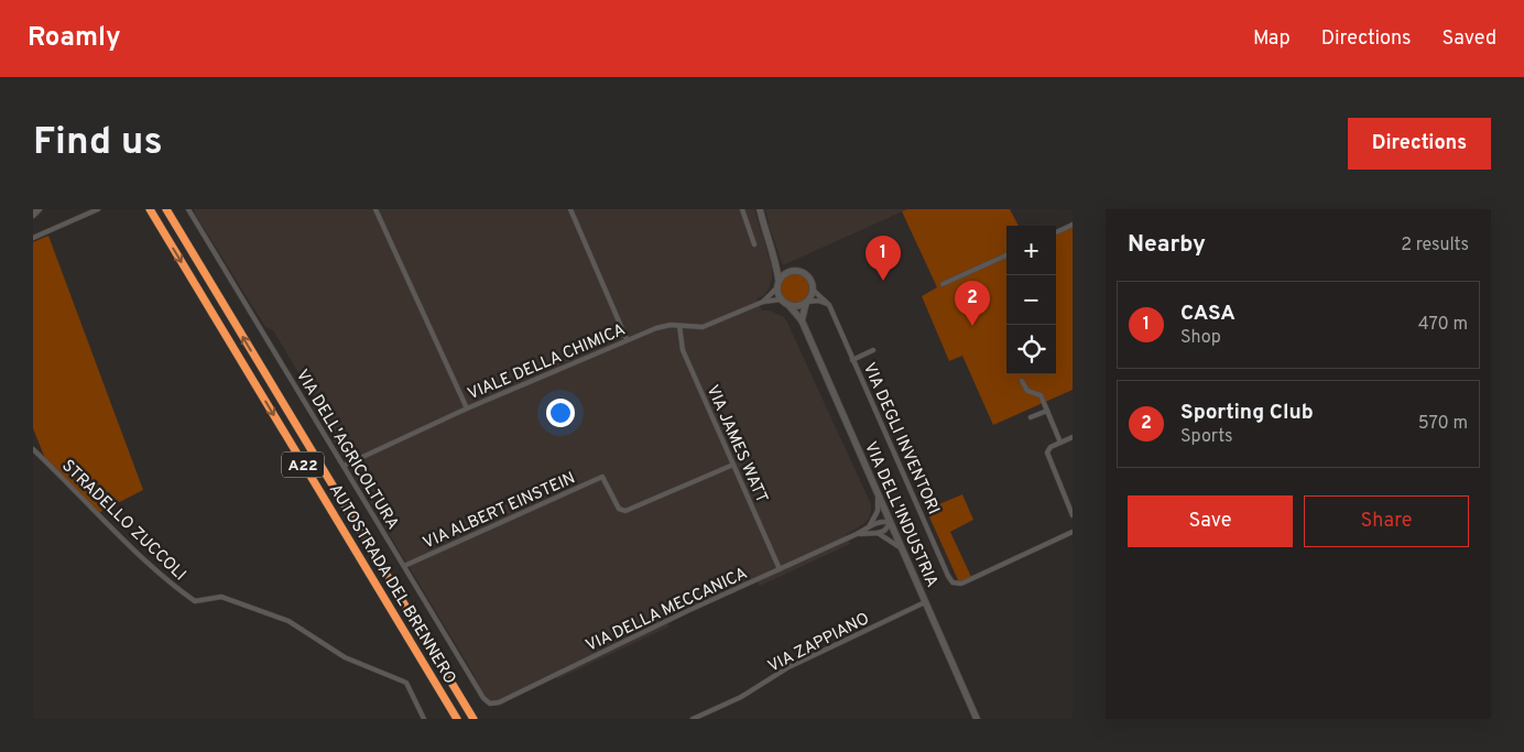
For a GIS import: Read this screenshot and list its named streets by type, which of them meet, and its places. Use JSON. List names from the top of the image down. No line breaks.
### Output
{"streets":{"highway":["A22","AUTOSTRADA DEL BRENNERO"],"street":["VIALE DELLA CHIMICA","VIA DEGLI INVENTORI","VIA JAMES WATT","VIA DELL'AGRICOLTURA","VIA ALBERT EINSTEIN","VIA DELL'INDUSTRIA","STRADELLO ZUCCOLI","VIA DELLA MECCANICA","VIA ZAPPIANO"]},"crossings":[["VIALE DELLA CHIMICA","VIA DEGLI INVENTORI"],["VIALE DELLA CHIMICA","VIA JAMES WATT"],["VIALE DELLA CHIMICA","VIA DELL'AGRICOLTURA"],["VIALE DELLA CHIMICA","VIA DELL'INDUSTRIA"],["VIA DEGLI INVENTORI","VIA DELL'INDUSTRIA"],["VIA JAMES WATT","VIA ALBERT EINSTEIN"],["VIA JAMES WATT","VIA DELLA MECCANICA"],["VIA DELL'AGRICOLTURA","VIA ALBERT EINSTEIN"],["VIA DELL'AGRICOLTURA","VIA DELLA MECCANICA"],["VIA DELL'INDUSTRIA","VIA DELLA MECCANICA"],["VIA DELL'INDUSTRIA","VIA ZAPPIANO"]],"page":{"header":"Roamly","nav":["Map","Directions","Saved"],"buttons":["Directions",["Save","Share"]],"title":"Find us","heading":["Nearby","2 results"],"map_buttons":["+","−"],"pins":["1","2"],"list":[{"mark":"1","name":"CASA","note":"Shop","value":"470 m"},{"mark":"2","name":"Sporting Club","note":"Sports","value":"570 m"}]}}
